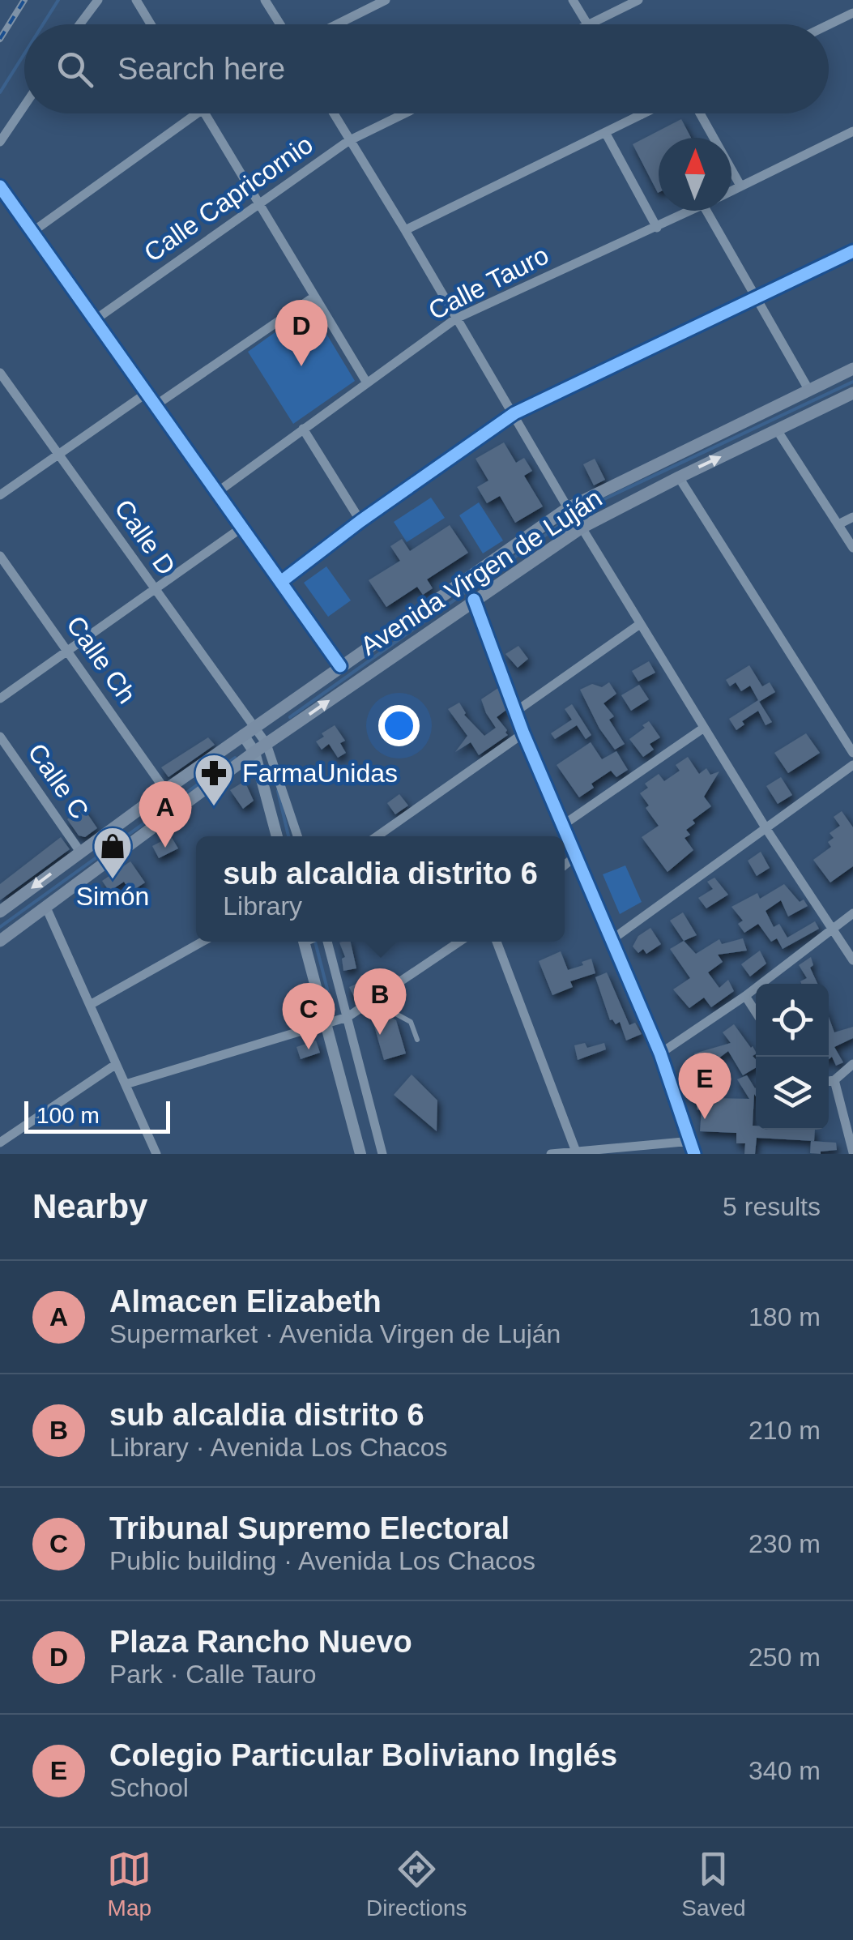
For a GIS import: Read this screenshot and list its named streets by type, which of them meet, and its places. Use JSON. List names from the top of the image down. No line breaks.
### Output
{"streets":{"main road":["Avenida Virgen de Luján"],"street":["Calle Capricornio","Calle Tauro","Calle D","Calle Ch","Calle C"]},"crossings":[["Calle D","Avenida Virgen de Luján"],["Avenida Virgen de Luján","Calle Ch"],["Avenida Virgen de Luján","Calle C"]],"places":{"pharmacy":["FarmaUnidas"],"shop":["Simón"]},"scale_bar":"100 m","north":"top","page":{"search":"Search here","pins":["D","A","B","C","E"],"popup":["sub alcaldia distrito 6","Library"],"scale":"100 m","heading":["Nearby","5 results"],"list":[{"mark":"A","name":"Almacen Elizabeth","note":"Supermarket · Avenida Virgen de Luján","value":"180 m"},{"mark":"B","name":"sub alcaldia distrito 6","note":"Library · Avenida Los Chacos","value":"210 m"},{"mark":"C","name":"Tribunal Supremo Electoral","note":"Public building · Avenida Los Chacos","value":"230 m"},{"mark":"D","name":"Plaza Rancho Nuevo","note":"Park · Calle Tauro","value":"250 m"},{"mark":"E","name":"Colegio Particular Boliviano Inglés","note":"School","value":"340 m"}],"nav":["Map","Directions","Saved"]}}
